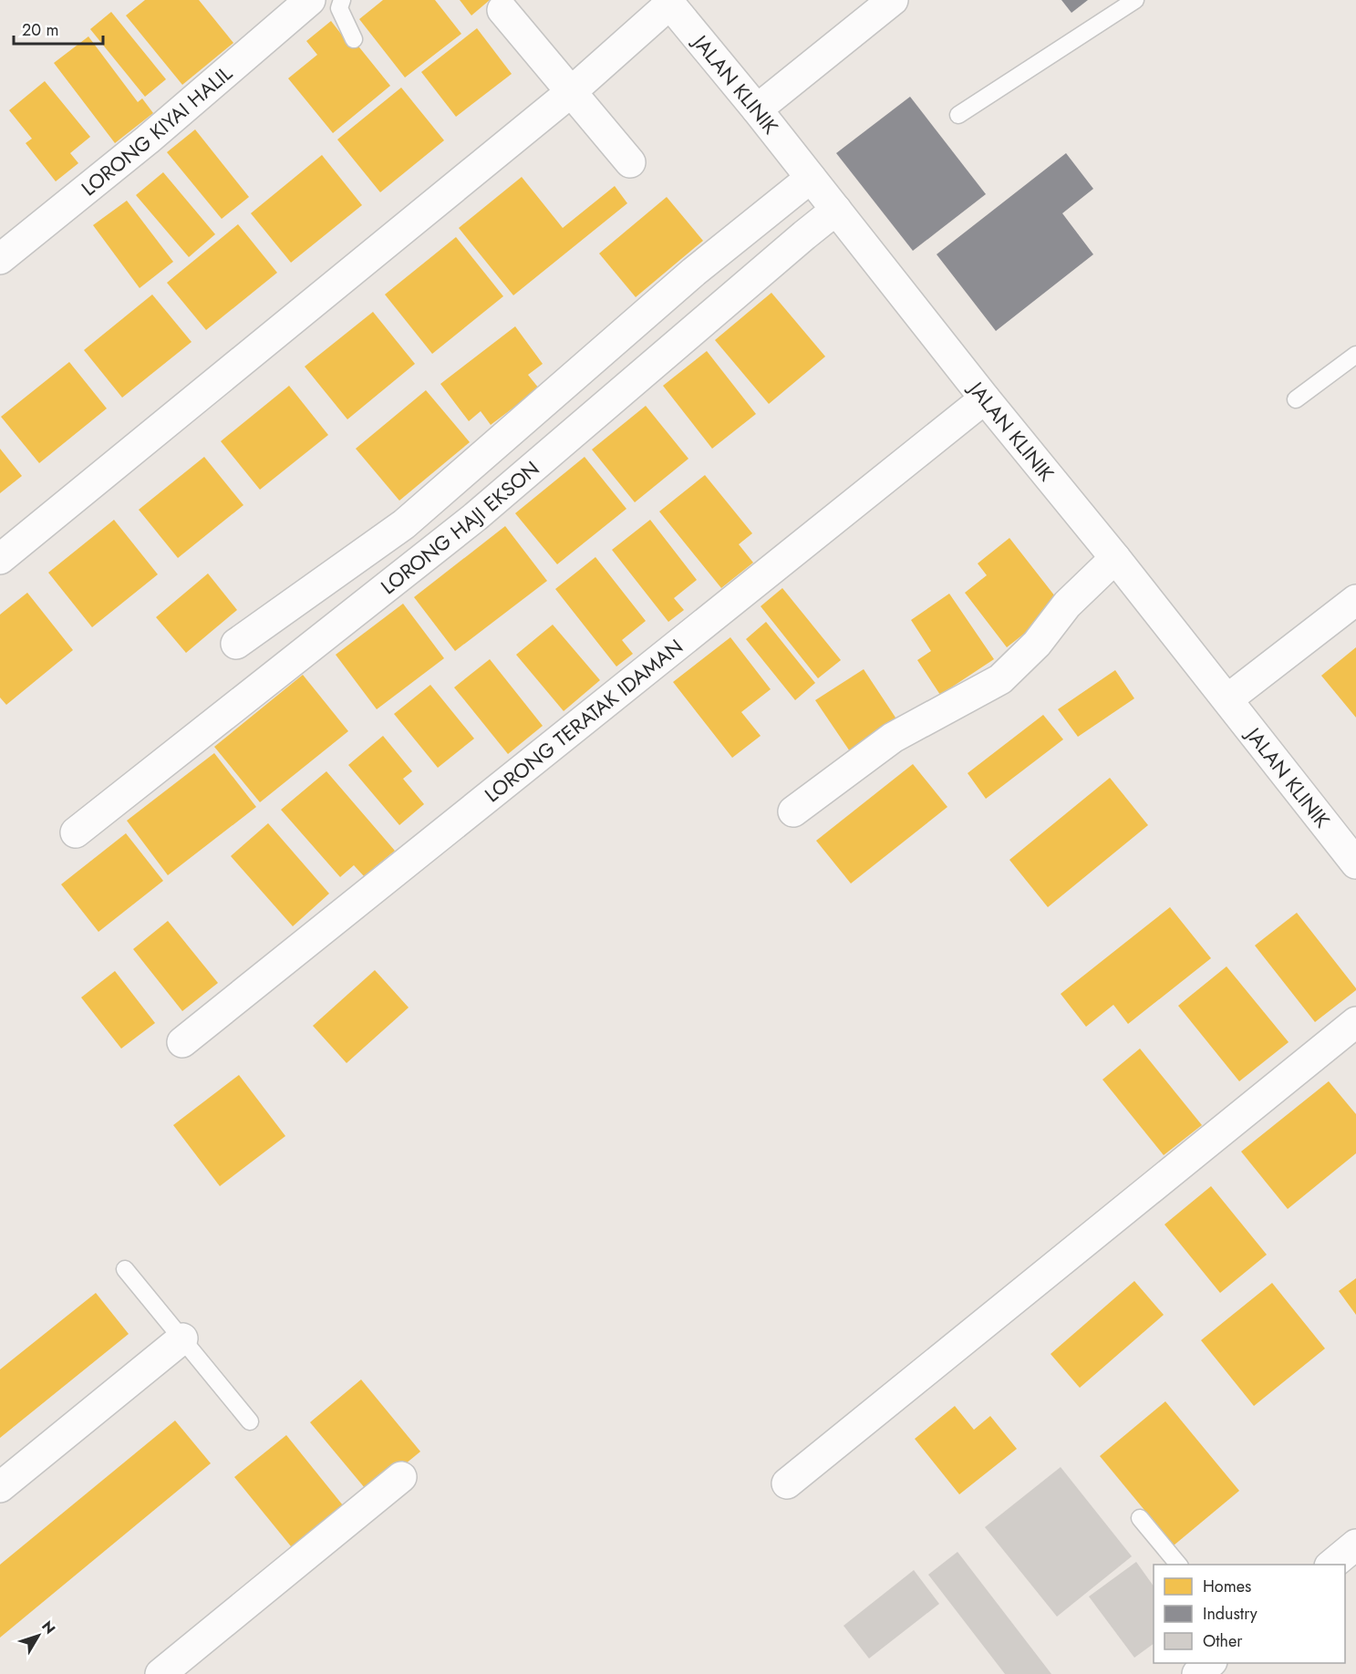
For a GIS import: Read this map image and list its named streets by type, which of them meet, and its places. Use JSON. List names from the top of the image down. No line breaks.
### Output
{"streets":{"street":["JALAN KLINIK","LORONG KIYAI HALIL","LORONG HAJI EKSON","LORONG TERATAK IDAMAN"]},"crossings":[["JALAN KLINIK","LORONG HAJI EKSON"],["JALAN KLINIK","LORONG TERATAK IDAMAN"]],"legend":["Homes","Industry","Other"],"scale_bar":"20 m","north":"top right"}
